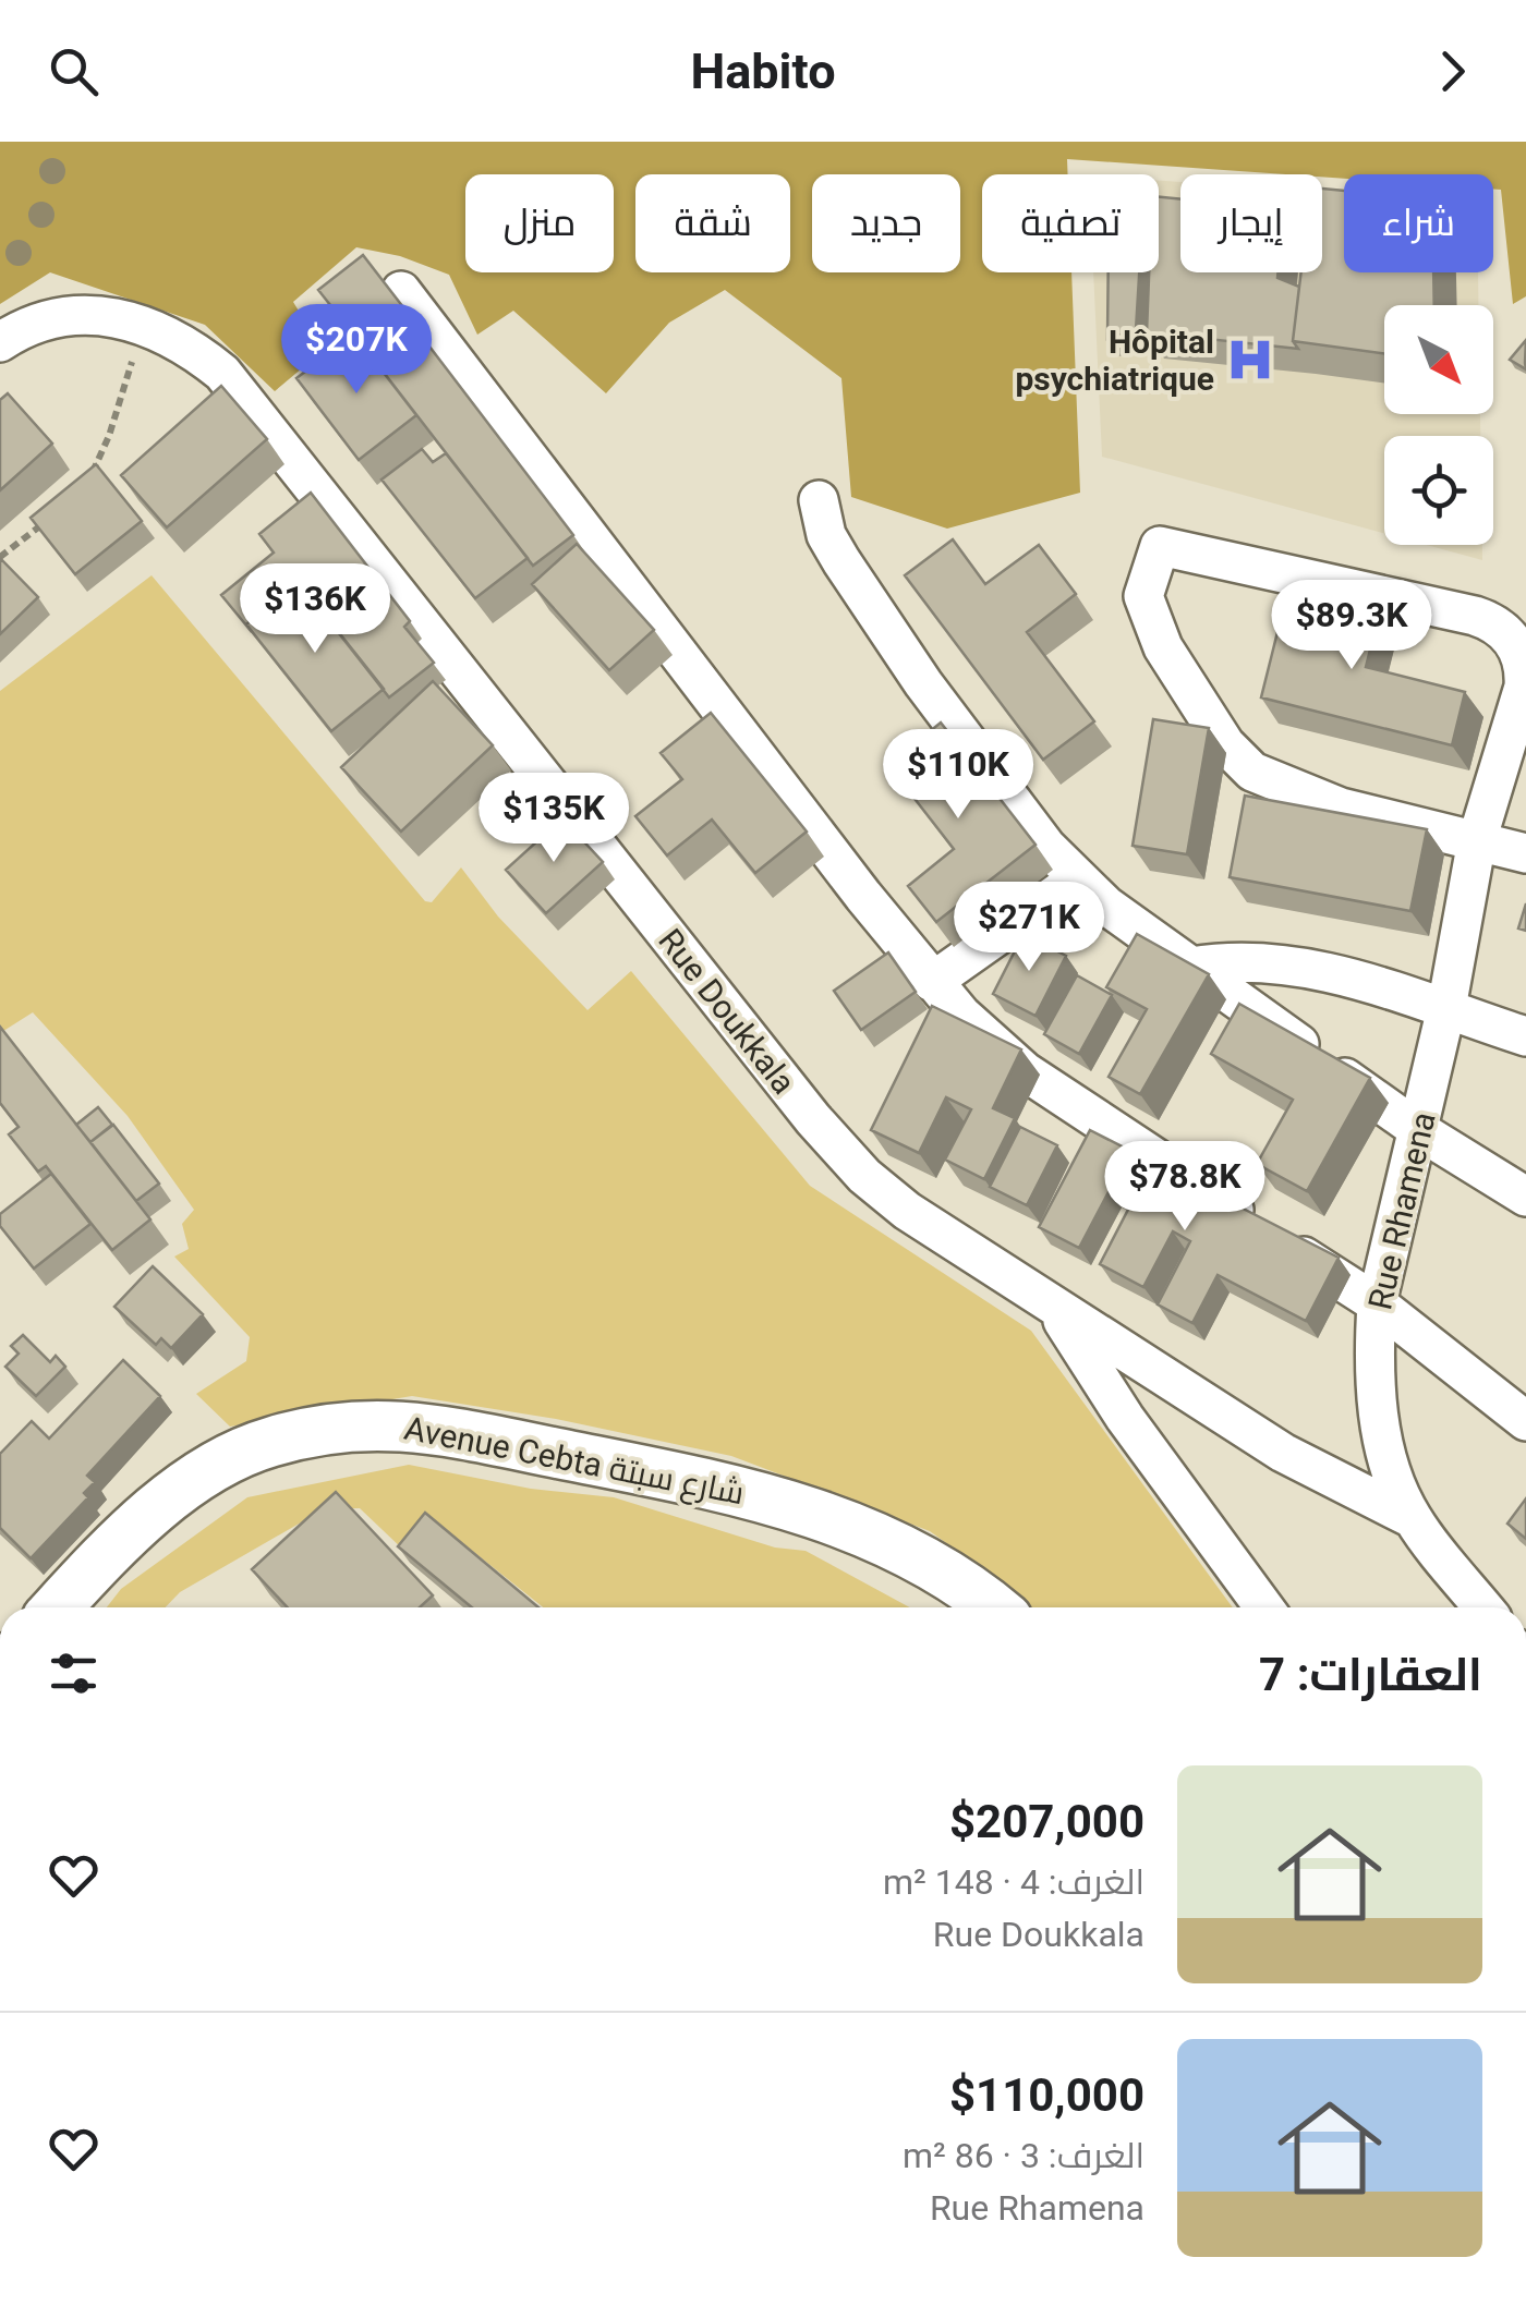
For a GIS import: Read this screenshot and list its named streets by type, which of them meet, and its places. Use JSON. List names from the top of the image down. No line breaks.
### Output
{"streets":{"street":["Rue Doukkala","Rue Rhamena","Avenue Cebta شارع سبتة"]},"crossings":[["Rue Doukkala","Rue Rhamena"]],"places":{"hospital":["Hôpital psychiatrique"]},"north":"bottom right","page":{"header":"Habito","chip":["شراء","إيجار","تصفية","جديد","شقة","منزل"],"price":["$207K","$136K","$89.3K","$110K","$135K","$271K","$78.8K"],"heading":"العقارات: 7","list":[{"name":"$207,000","note":"الغرف: 4 · 148 m² · Rue Doukkala"},{"name":"$110,000","note":"الغرف: 3 · 86 m² · Rue Rhamena"}]}}
